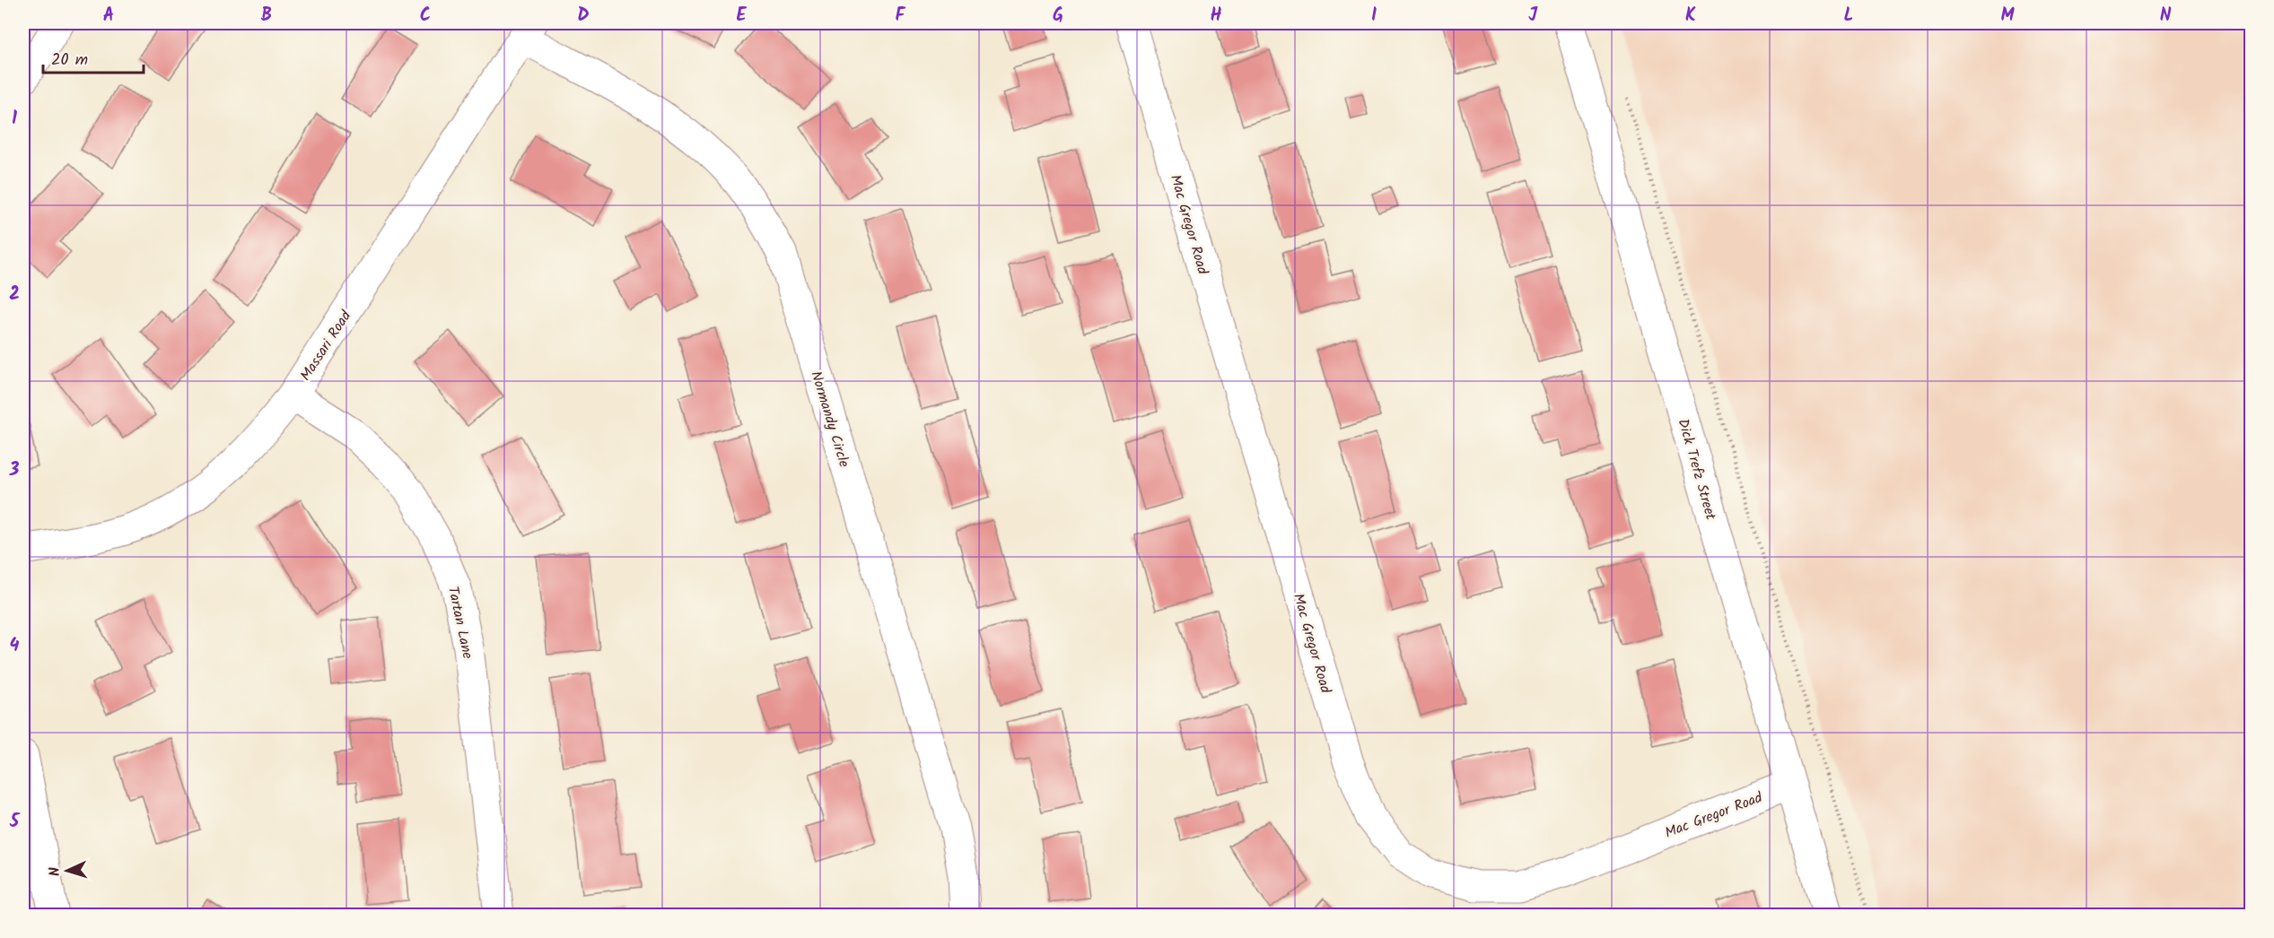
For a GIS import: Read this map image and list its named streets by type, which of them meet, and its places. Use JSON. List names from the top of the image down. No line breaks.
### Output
{"streets":{"street":["Mac Gregor Road","Massari Road","Normandy Circle","Dick Trefz Street","Tartan Lane"]},"crossings":[["Mac Gregor Road","Dick Trefz Street"],["Massari Road","Normandy Circle"],["Massari Road","Tartan Lane"]],"scale_bar":"20 m","north":"left","grid":{"columns":["A","B","C","D","E","F","G","H","I","J","K","L","M","N"],"rows":["1","2","3","4","5"]}}
